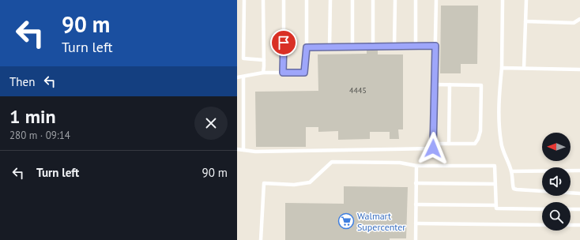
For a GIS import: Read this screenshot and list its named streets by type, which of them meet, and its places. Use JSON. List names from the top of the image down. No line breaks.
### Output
{"places":{"supermarket":["Walmart Supercenter"]},"house_numbers":["4445"],"north":"left","page":{"turn":["90 m","Turn left"],"then":"Then","heading":["1 min","280 m · 09:14"],"list":[{"name":"Turn left","value":"90 m"}]}}
